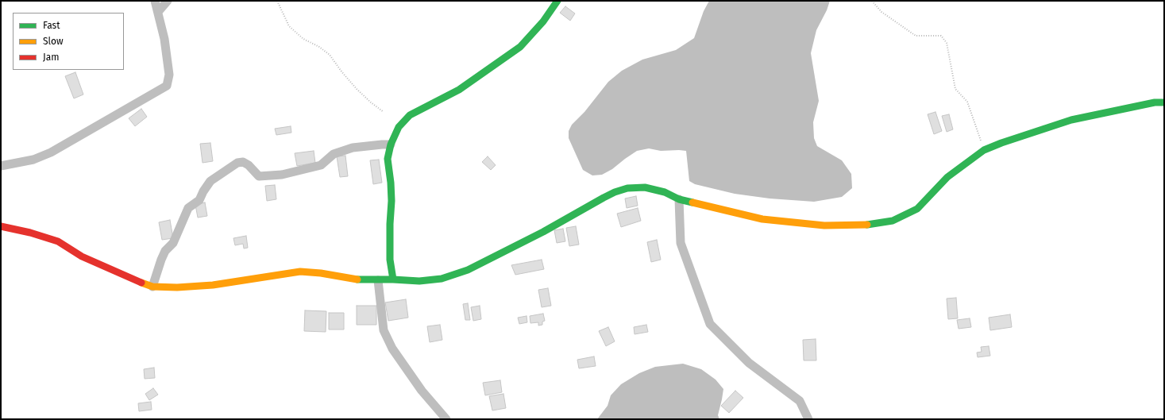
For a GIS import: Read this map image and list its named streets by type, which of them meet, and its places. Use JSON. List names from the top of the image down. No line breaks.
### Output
{"legend":["Fast","Slow","Jam"]}
